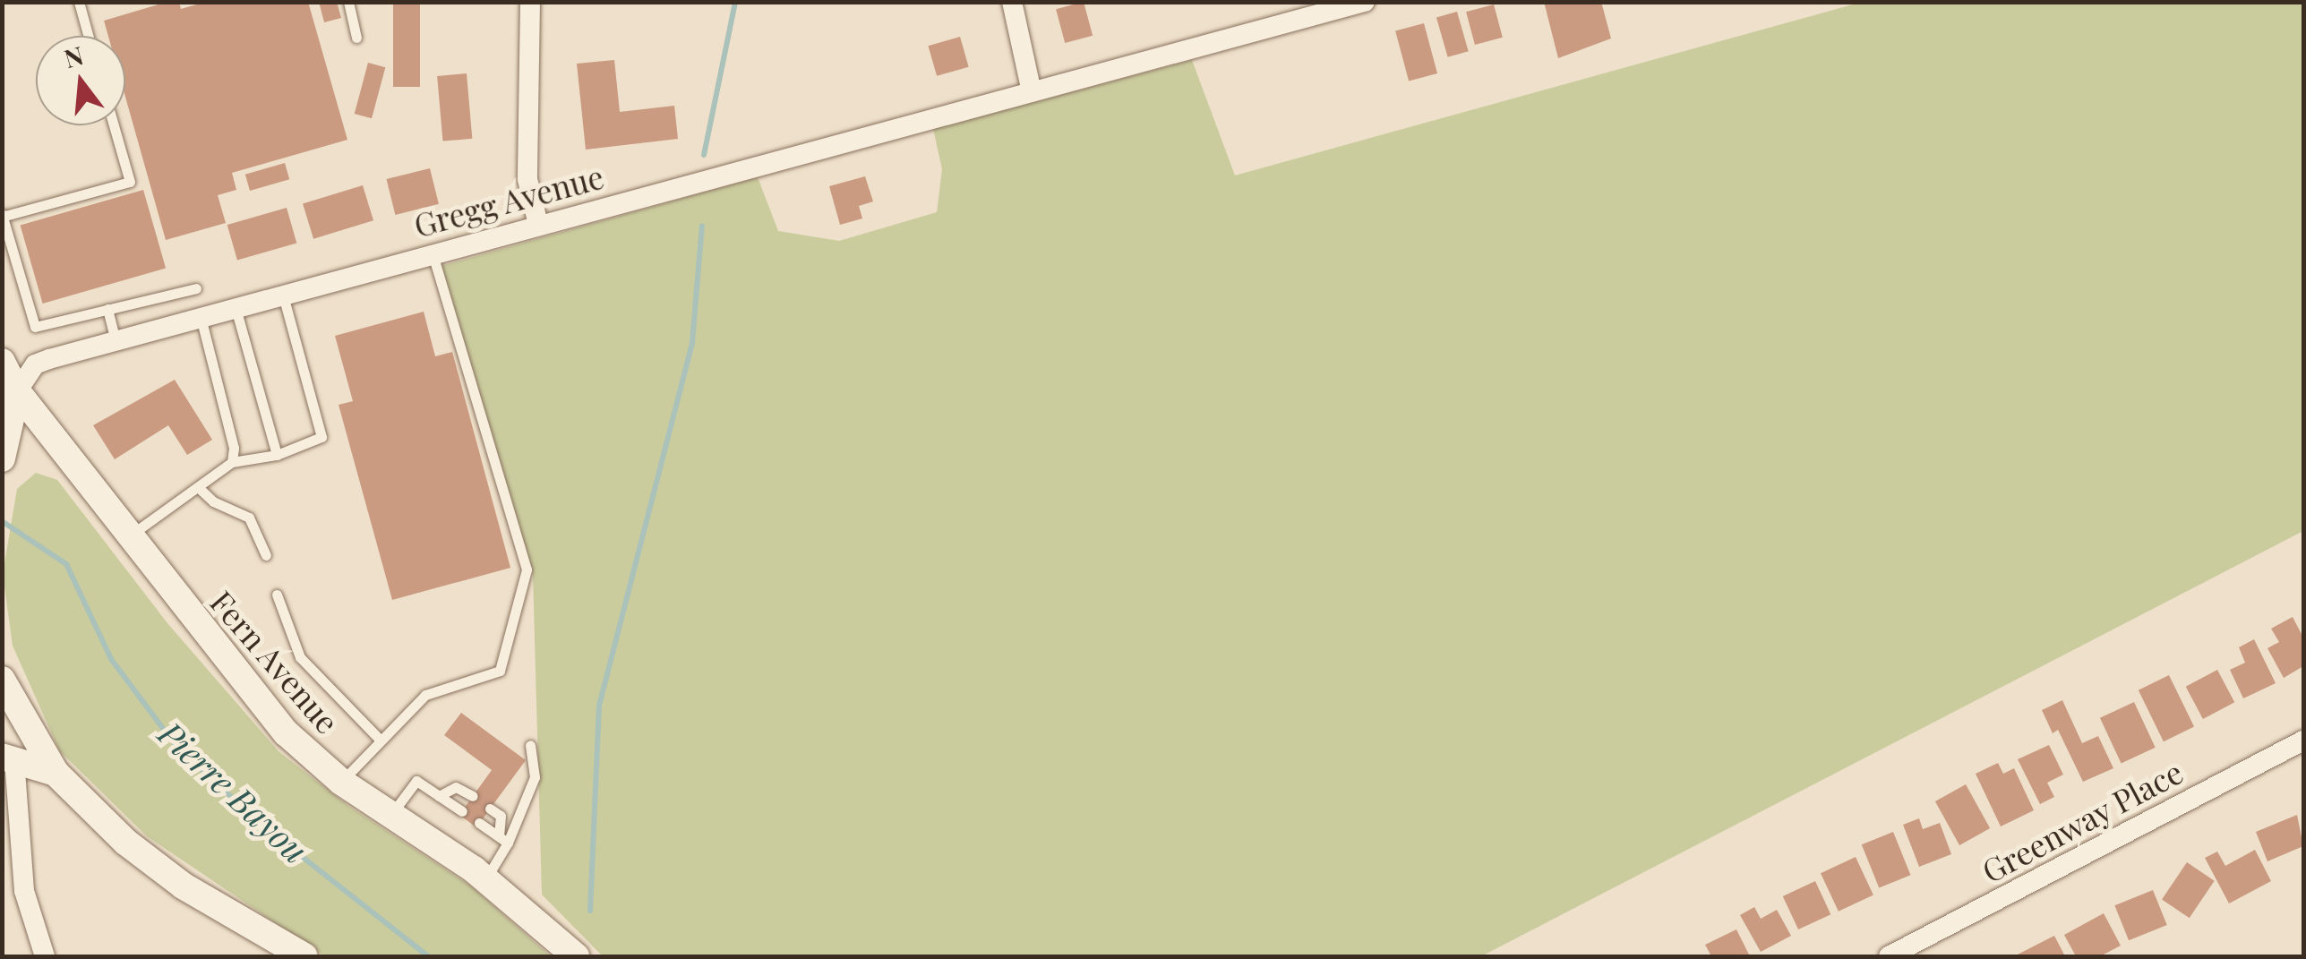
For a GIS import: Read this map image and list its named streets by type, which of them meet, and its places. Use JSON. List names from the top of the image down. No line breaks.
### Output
{"streets":{"street":["Gregg Avenue","Fern Avenue","Greenway Place"]},"crossings":[["Gregg Avenue","Fern Avenue"]],"water":["Pierre Bayou"],"north":"top"}
